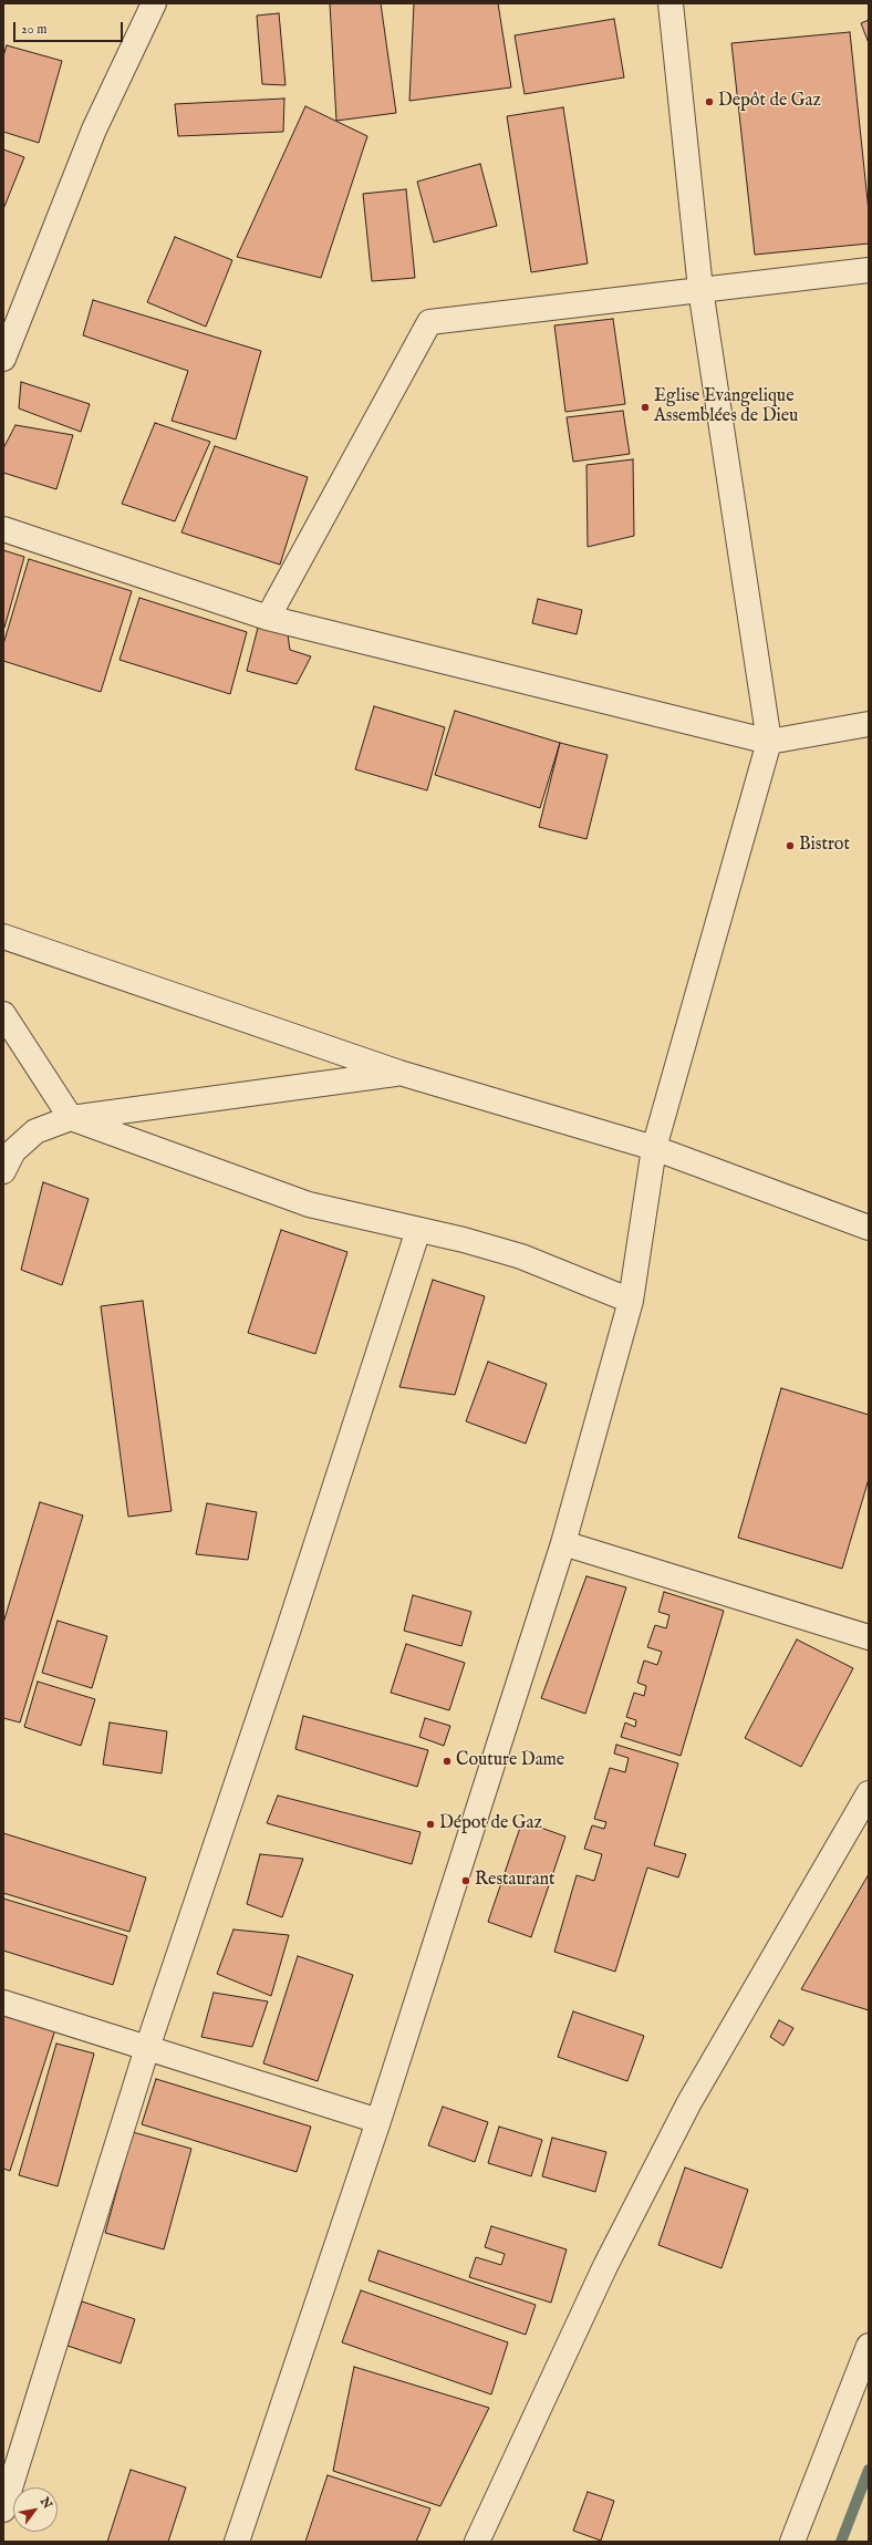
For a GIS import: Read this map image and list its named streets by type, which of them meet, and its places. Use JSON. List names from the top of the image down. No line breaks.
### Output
{"places":["Depôt de Gaz","Eglise Evangelique Assemblées de Dieu","Bistrot","Couture Dame","Dépot de Gaz","Restaurant"],"scale_bar":"20 m","north":"top right"}
